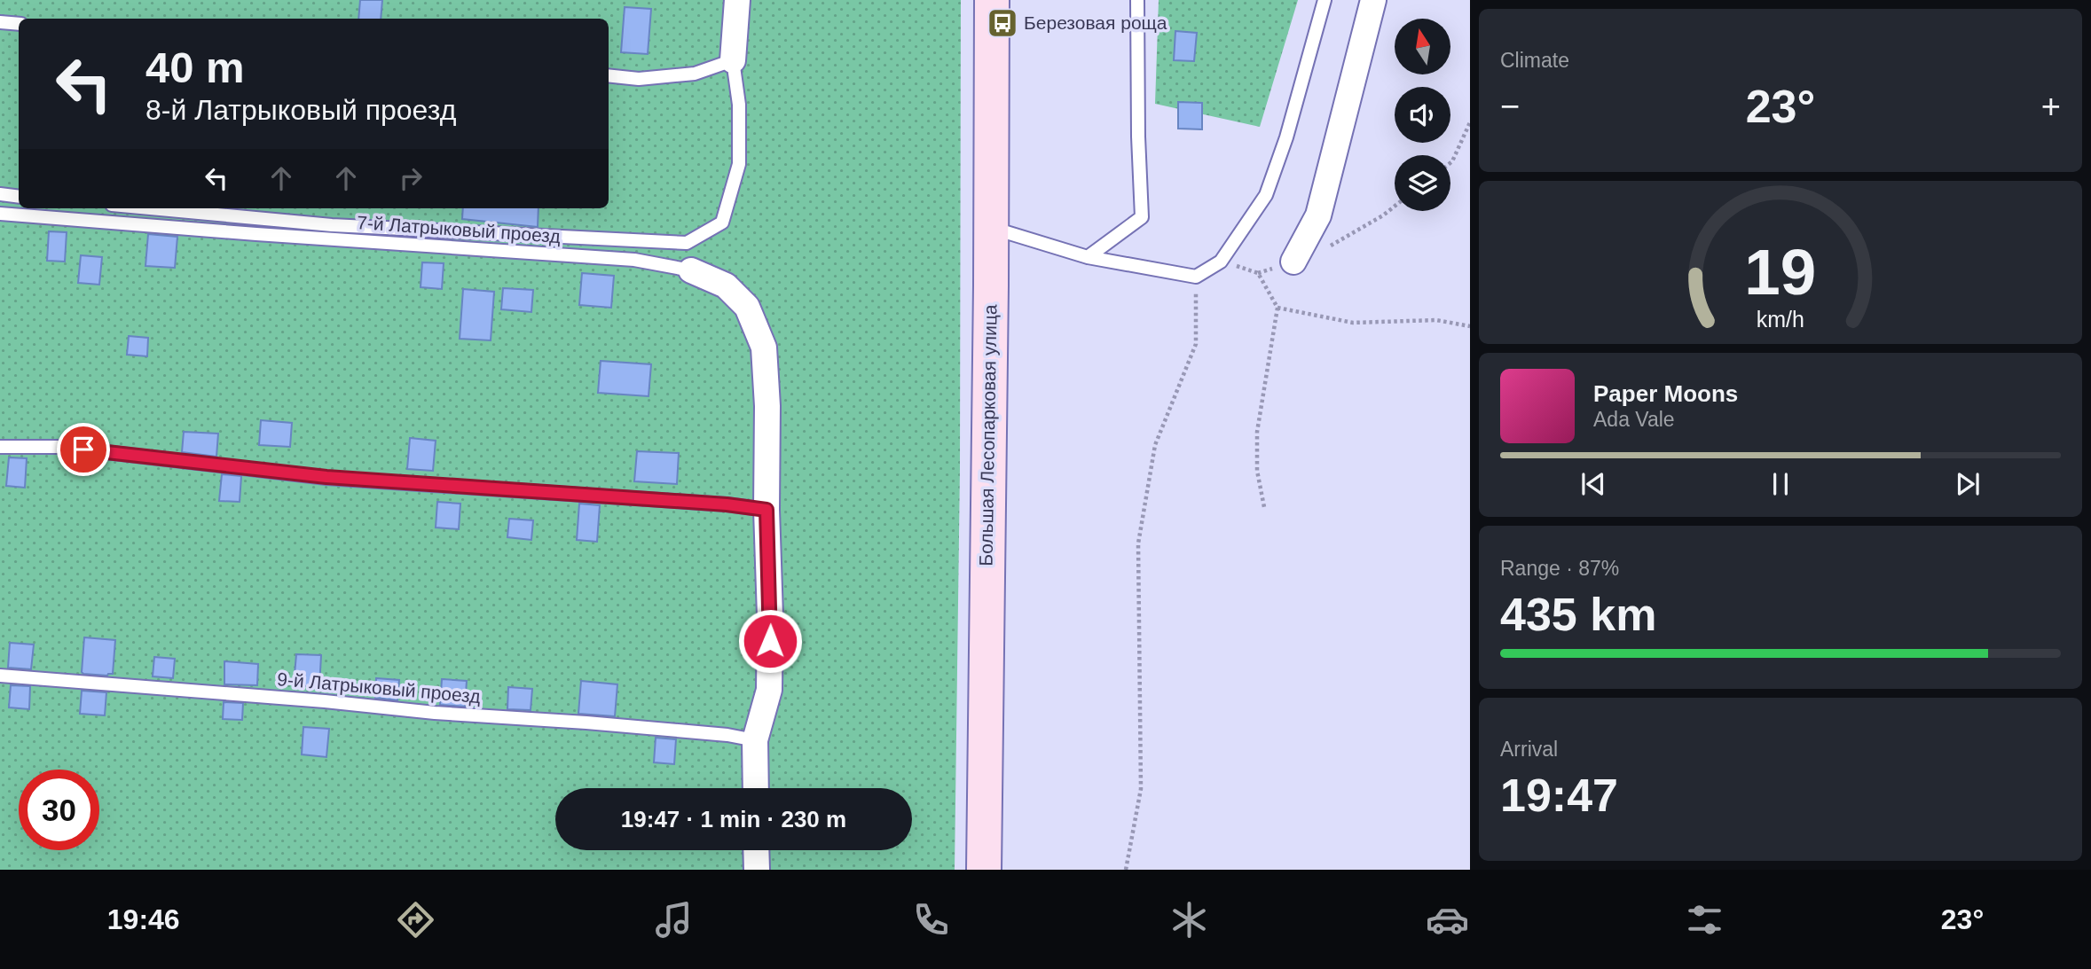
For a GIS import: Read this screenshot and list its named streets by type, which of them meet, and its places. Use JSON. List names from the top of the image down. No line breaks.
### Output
{"streets":{"main road":["Большая Лесопарковая улица"],"lane":["7-й Латрыковый проезд","9-й Латрыковый проезд"]},"places":{"bus stop":["Березовая роща"]},"north":"top","page":{"tile":["Climate",["Range · 87%","435 km"],["Arrival","19:47"]],"turn":["40 m","8-й Латрыковый проезд"],"heat":["−","23°","+"],"song":["Paper Moons","Ada Vale"],"limit":"30","trip":"19:47 · 1 min · 230 m","tabs":["19:46","23°"],"gauge":["19","km/h"]}}
